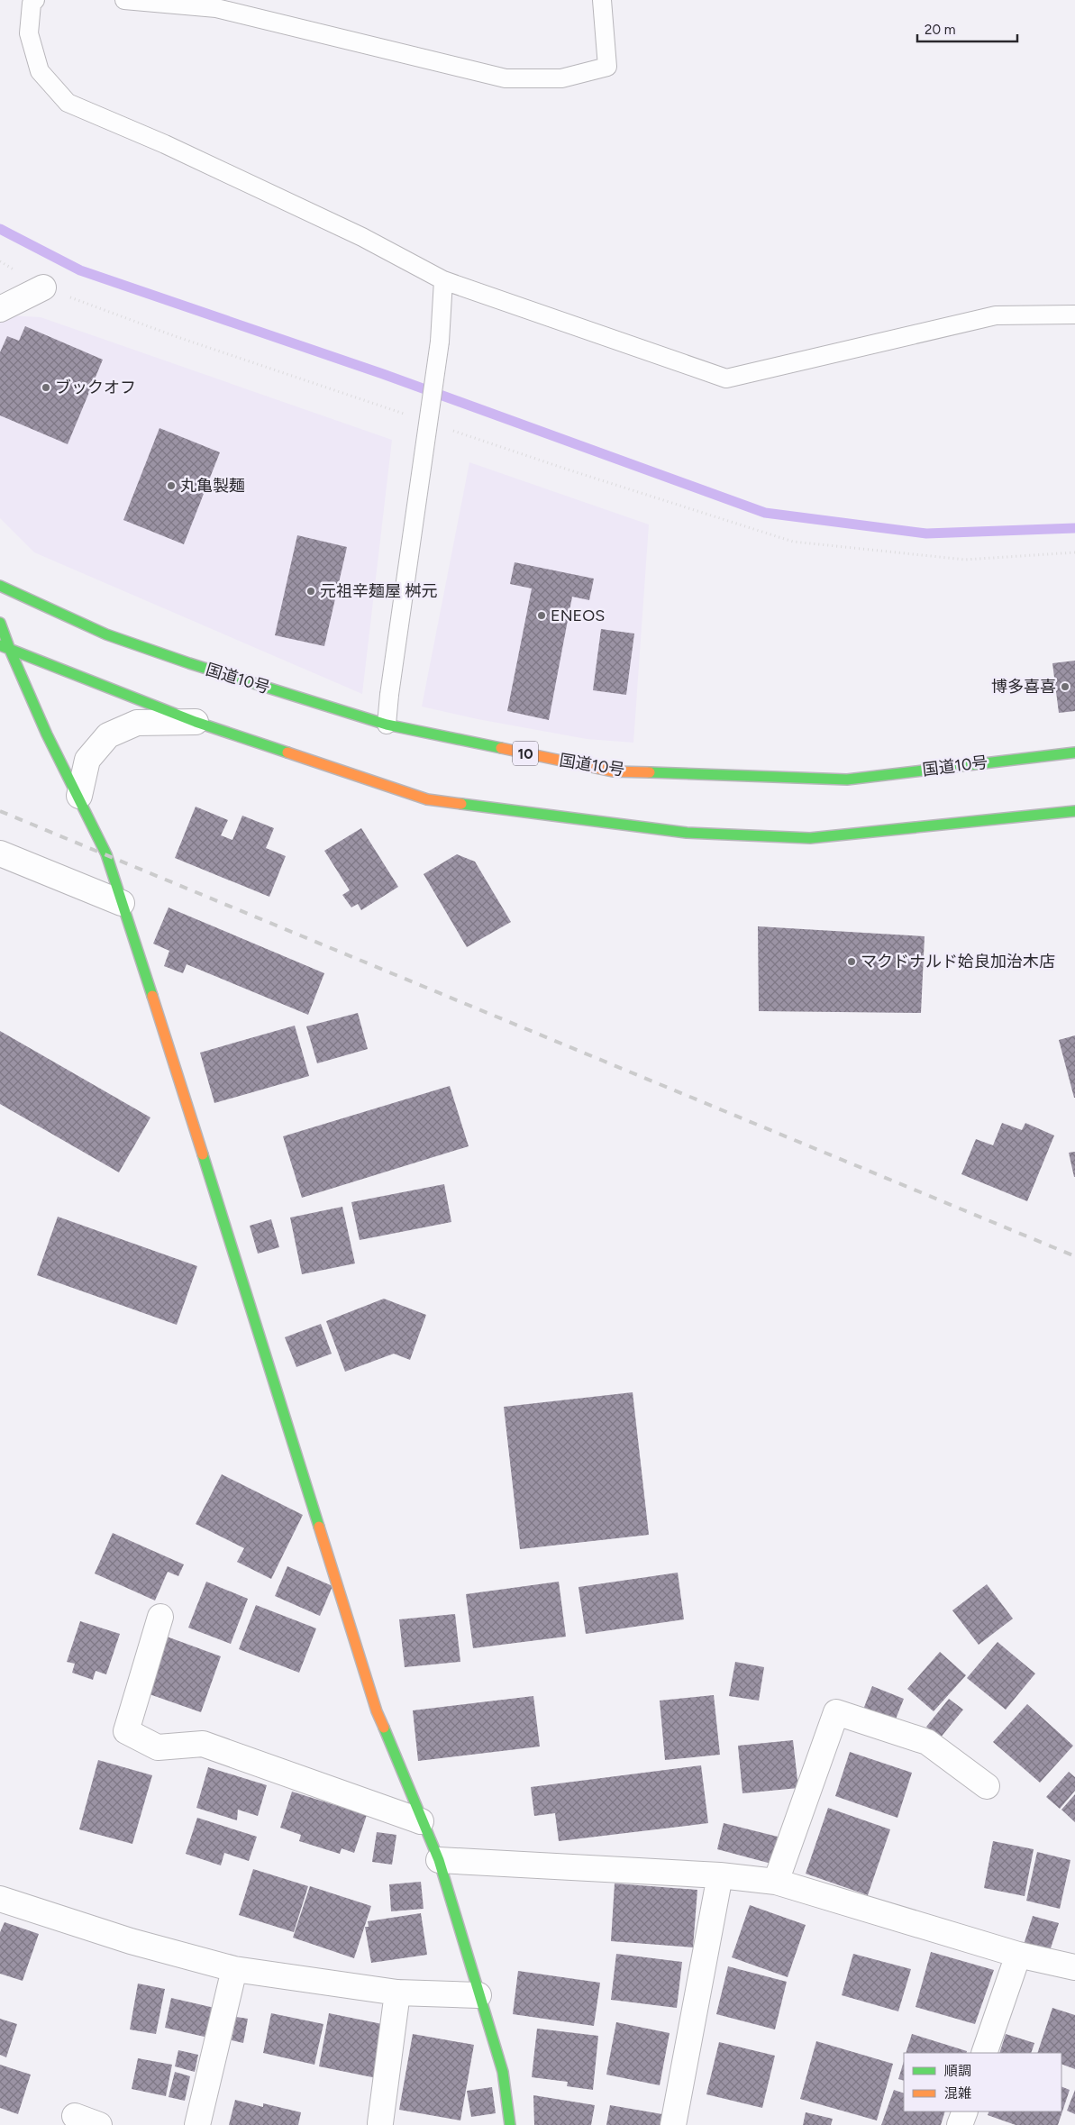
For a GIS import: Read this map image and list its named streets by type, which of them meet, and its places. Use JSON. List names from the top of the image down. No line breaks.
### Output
{"streets":{"main road":["国道10号","10"]},"places":["ブックオフ","丸亀製麺","元祖辛麺屋 桝元","ENEOS","博多喜喜","マクドナルド姶良加治木店"],"legend":["順調","混雑"],"scale_bar":"20 m"}
